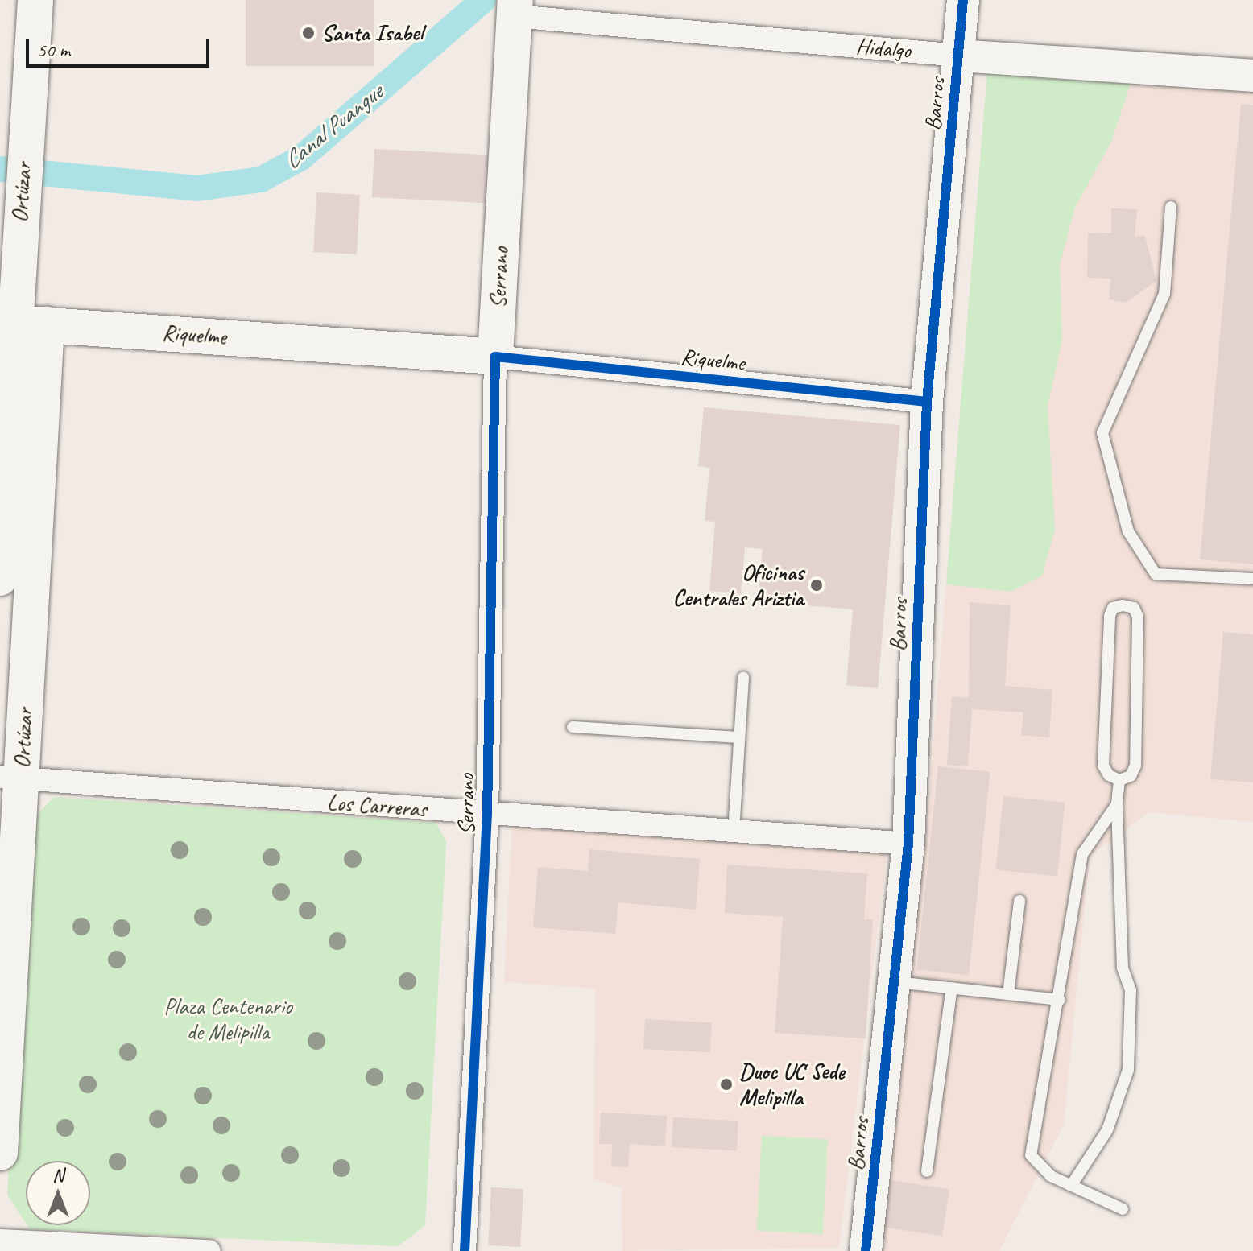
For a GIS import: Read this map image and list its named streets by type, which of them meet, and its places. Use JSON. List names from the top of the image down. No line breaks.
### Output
{"streets":{"main road":["Ortúzar","Serrano","Riquelme"],"street":["Hidalgo","Barros","Los Carreras"]},"crossings":[["Hidalgo","Barros"],["Hidalgo","Serrano"],["Barros","Riquelme"],["Barros","Los Carreras"],["Ortúzar","Riquelme"],["Ortúzar","Los Carreras"],["Serrano","Riquelme"],["Serrano","Los Carreras"]],"water":["Canal Puangue"],"parks":["Plaza Centenario de Melipilla"],"places":["Santa Isabel","Oficinas Centrales Ariztia","Duoc UC Sede Melipilla"],"scale_bar":"50 m","north":"top"}
